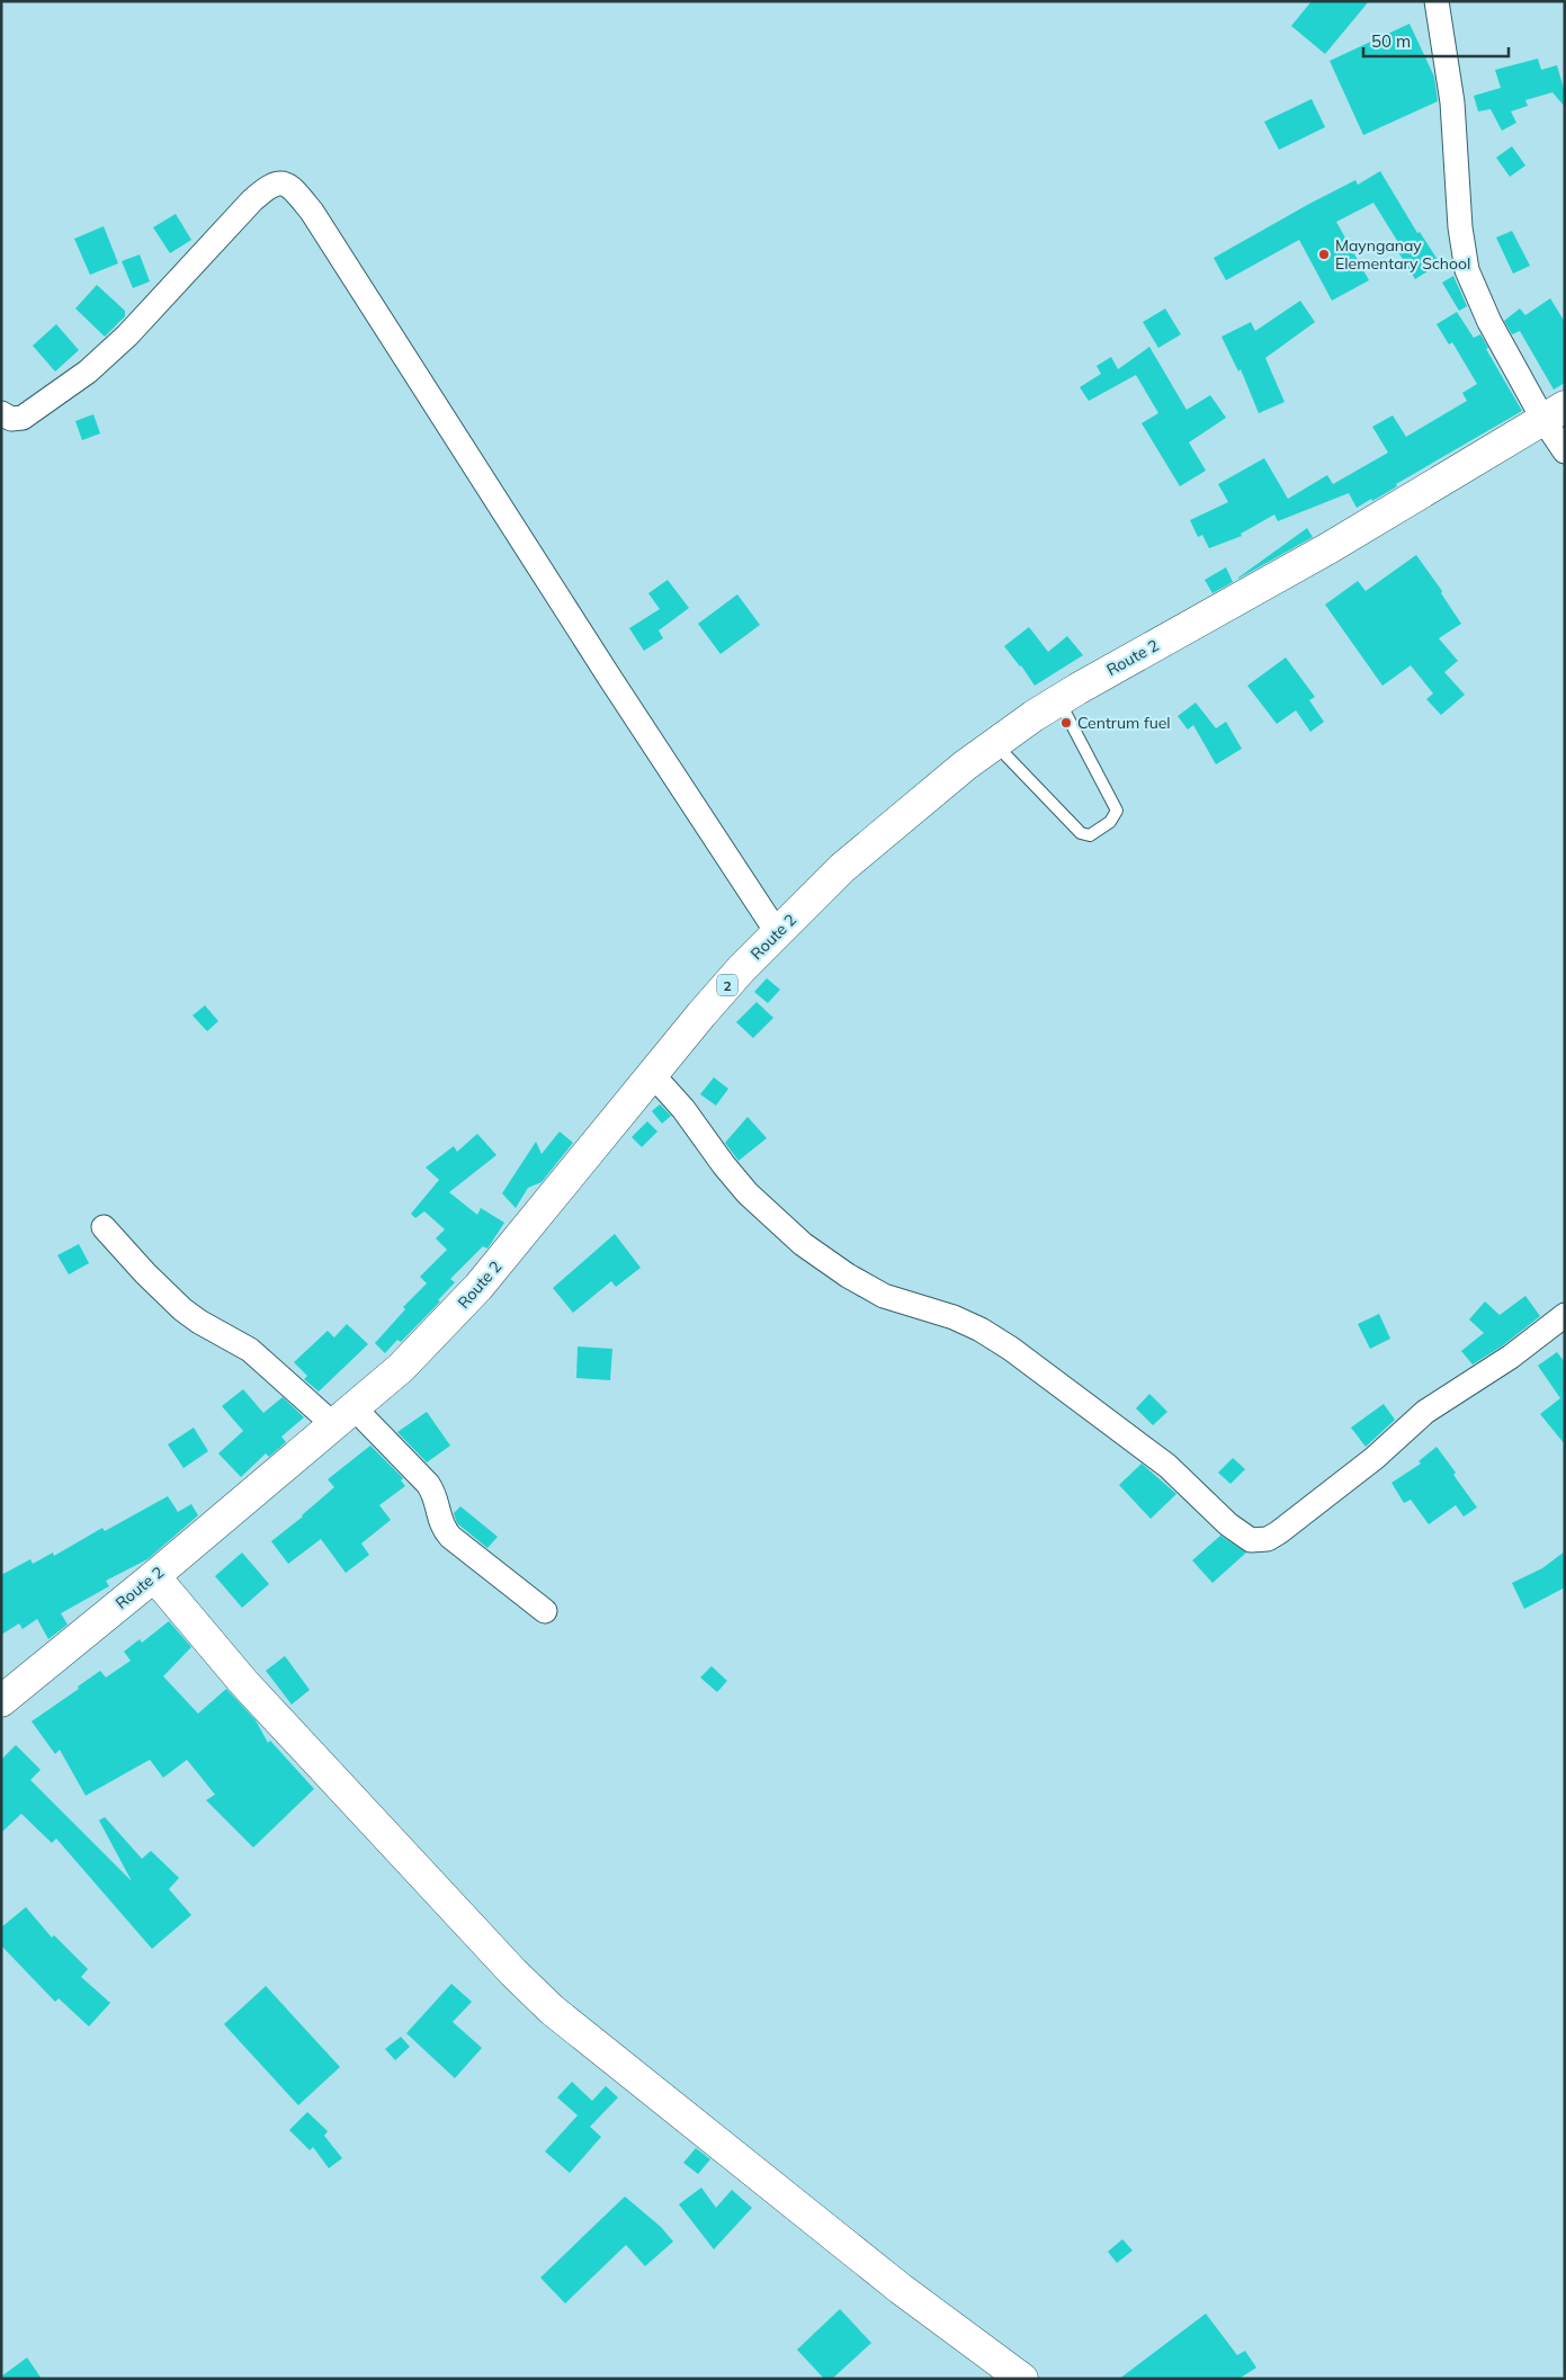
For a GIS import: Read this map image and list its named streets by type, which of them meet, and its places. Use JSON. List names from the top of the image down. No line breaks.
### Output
{"streets":{"main road":["Route 2","2"]},"places":["Maynganay Elementary School","Centrum fuel"],"scale_bar":"50 m"}
